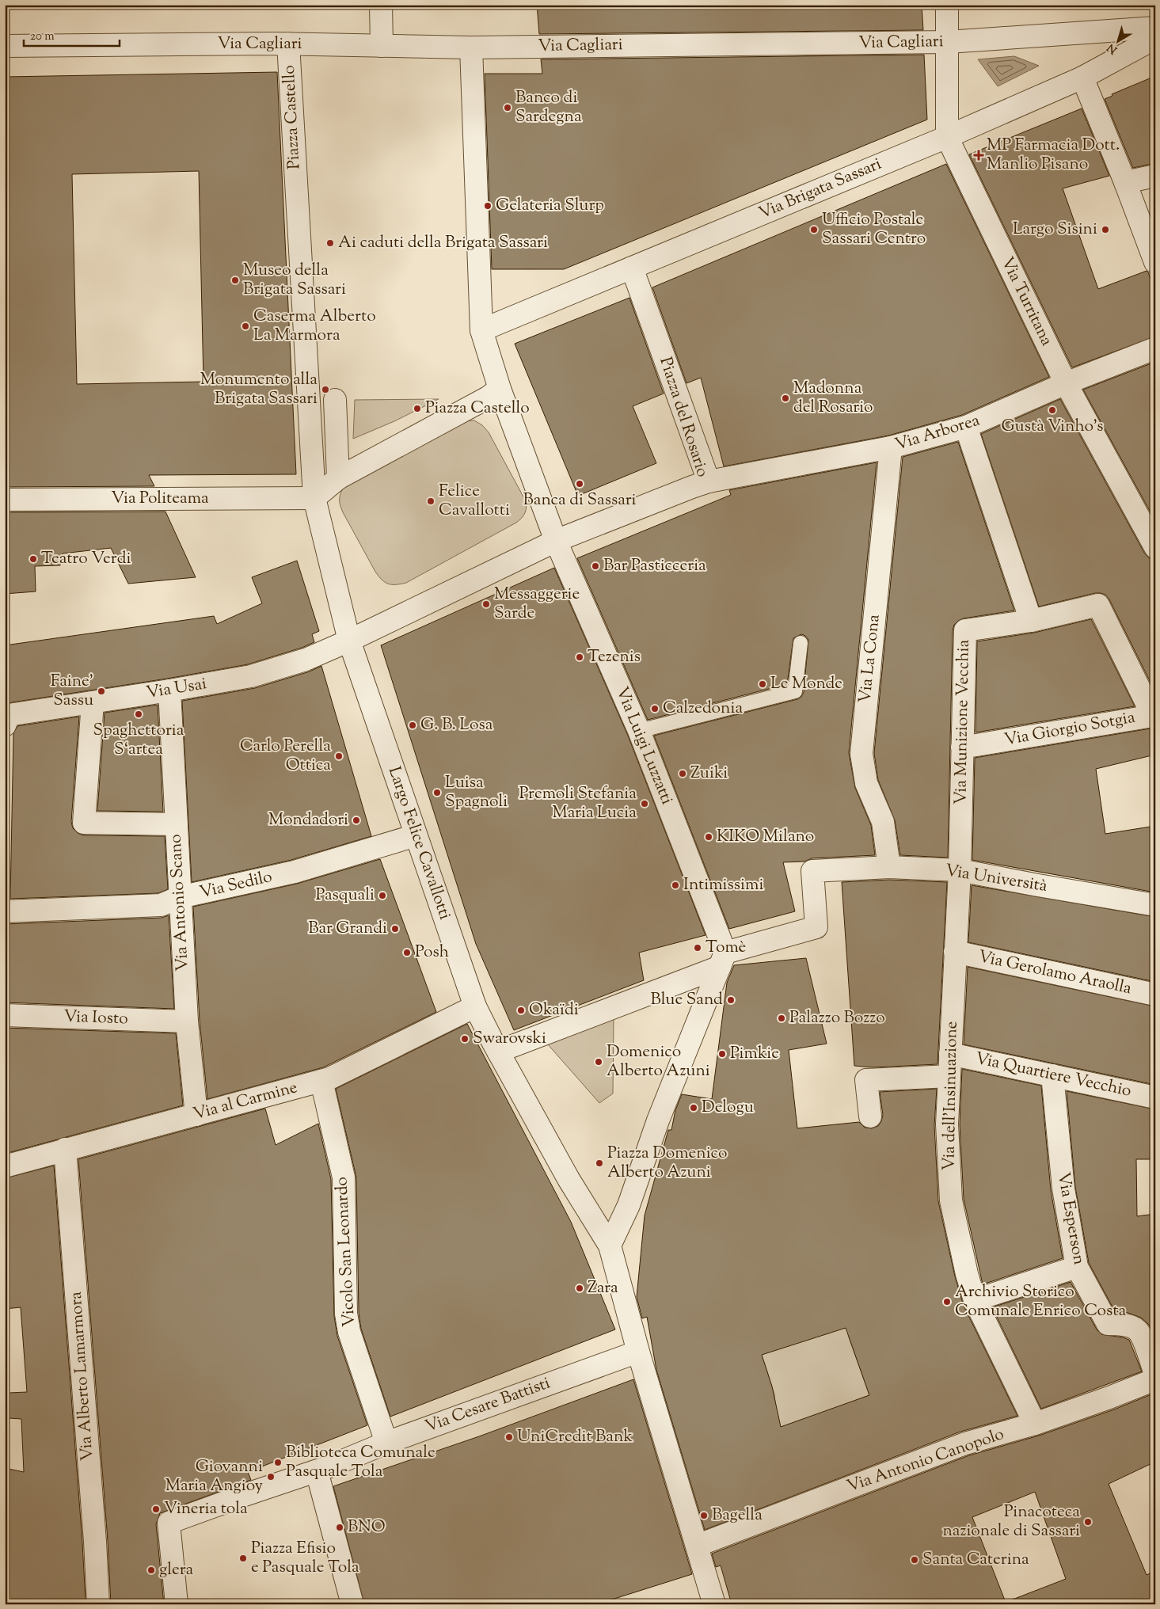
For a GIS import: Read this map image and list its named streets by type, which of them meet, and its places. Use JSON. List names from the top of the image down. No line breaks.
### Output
{"streets":{"street":["Via Cagliari","Piazza Castello","Via Brigata Sassari","Via Turritana","Piazza del Rosario","Via Arborea","Via Politeama","Via La Cona","Via Usai","Via Munizione Vecchia","Via Giorgio Sotgia","Via Luigi Luzzatti","Largo Felice Cavallotti","Via Università","Via Sedilo","Via Antonio Scano","Via Gerolamo Araolla","Via Iosto","Via Quartiere Vecchio","Via dell'Insinuazione","Via al Carmine","Via Esperson","Vicolo San Leonardo","Via Alberto Lamarmora","Via Cesare Battisti","Via Antonio Canopolo"]},"crossings":[["Via Cagliari","Piazza Castello"],["Via Cagliari","Via Turritana"],["Piazza Castello","Via Politeama"],["Piazza Castello","Via Usai"],["Piazza Castello","Largo Felice Cavallotti"],["Via Brigata Sassari","Via Turritana"],["Via Brigata Sassari","Piazza del Rosario"],["Via Turritana","Via Arborea"],["Piazza del Rosario","Via Arborea"],["Piazza del Rosario","Via Luigi Luzzatti"],["Via Arborea","Via La Cona"],["Via La Cona","Via Università"],["Via Usai","Largo Felice Cavallotti"],["Via Usai","Via Antonio Scano"],["Via Munizione Vecchia","Via Giorgio Sotgia"],["Via Munizione Vecchia","Via Università"],["Via Munizione Vecchia","Via dell'Insinuazione"],["Via Luigi Luzzatti","Via Università"],["Largo Felice Cavallotti","Via Sedilo"],["Largo Felice Cavallotti","Via al Carmine"],["Via Università","Via dell'Insinuazione"],["Via Sedilo","Via Antonio Scano"],["Via Antonio Scano","Via Iosto"],["Via Antonio Scano","Via al Carmine"],["Via Gerolamo Araolla","Via dell'Insinuazione"],["Via Quartiere Vecchio","Via dell'Insinuazione"],["Via Quartiere Vecchio","Via Esperson"],["Via dell'Insinuazione","Via Antonio Canopolo"],["Via al Carmine","Vicolo San Leonardo"],["Via al Carmine","Via Alberto Lamarmora"],["Vicolo San Leonardo","Via Cesare Battisti"]],"places":{"other":["Banco di Sardegna","Gelateria Slurp","Ufficio Postale Sassari Centro","Largo Sisini","Ai caduti della Brigata Sassari","Museo della Brigata Sassari","Caserma Alberto La Marmora","Monumento alla Brigata Sassari","Madonna del Rosario","Piazza Castello","Gustà Vinho's","Banca di Sassari","Felice Cavallotti","Teatro Verdi","Bar Pasticceria","Messaggerie Sarde","Tezenis","Le Monde","Faine' Sassu","Calzedonia","Spaghettoria S‘artea","G. B. Losa","Carlo Perella Ottica","Zuiki","Luisa Spagnoli","Premoli Stefania Maria Lucia","Mondadori","KIKO Milano","Intimissimi","Pasquali","Bar Grandi","Tomè","Posh","Blue Sand","Okaïdi","Palazzo Bozzo","Swarovski","Pimkie","Domenico Alberto Azuni","Delogu","Piazza Domenico Alberto Azuni","Zara","Archivio Storico Comunale Enrico Costa","UniCredit Bank","Biblioteca Comunale Pasquale Tola","Giovanni Maria Angioy","Vineria tola","Bagella","Pinacoteca nazionale di Sassari","BNO","Piazza Efisio e Pasquale Tola","Santa Caterina","glera"],"health":["MP Farmacia Dott. Manlio Pisano"]},"scale_bar":"20 m","north":"bottom left"}
